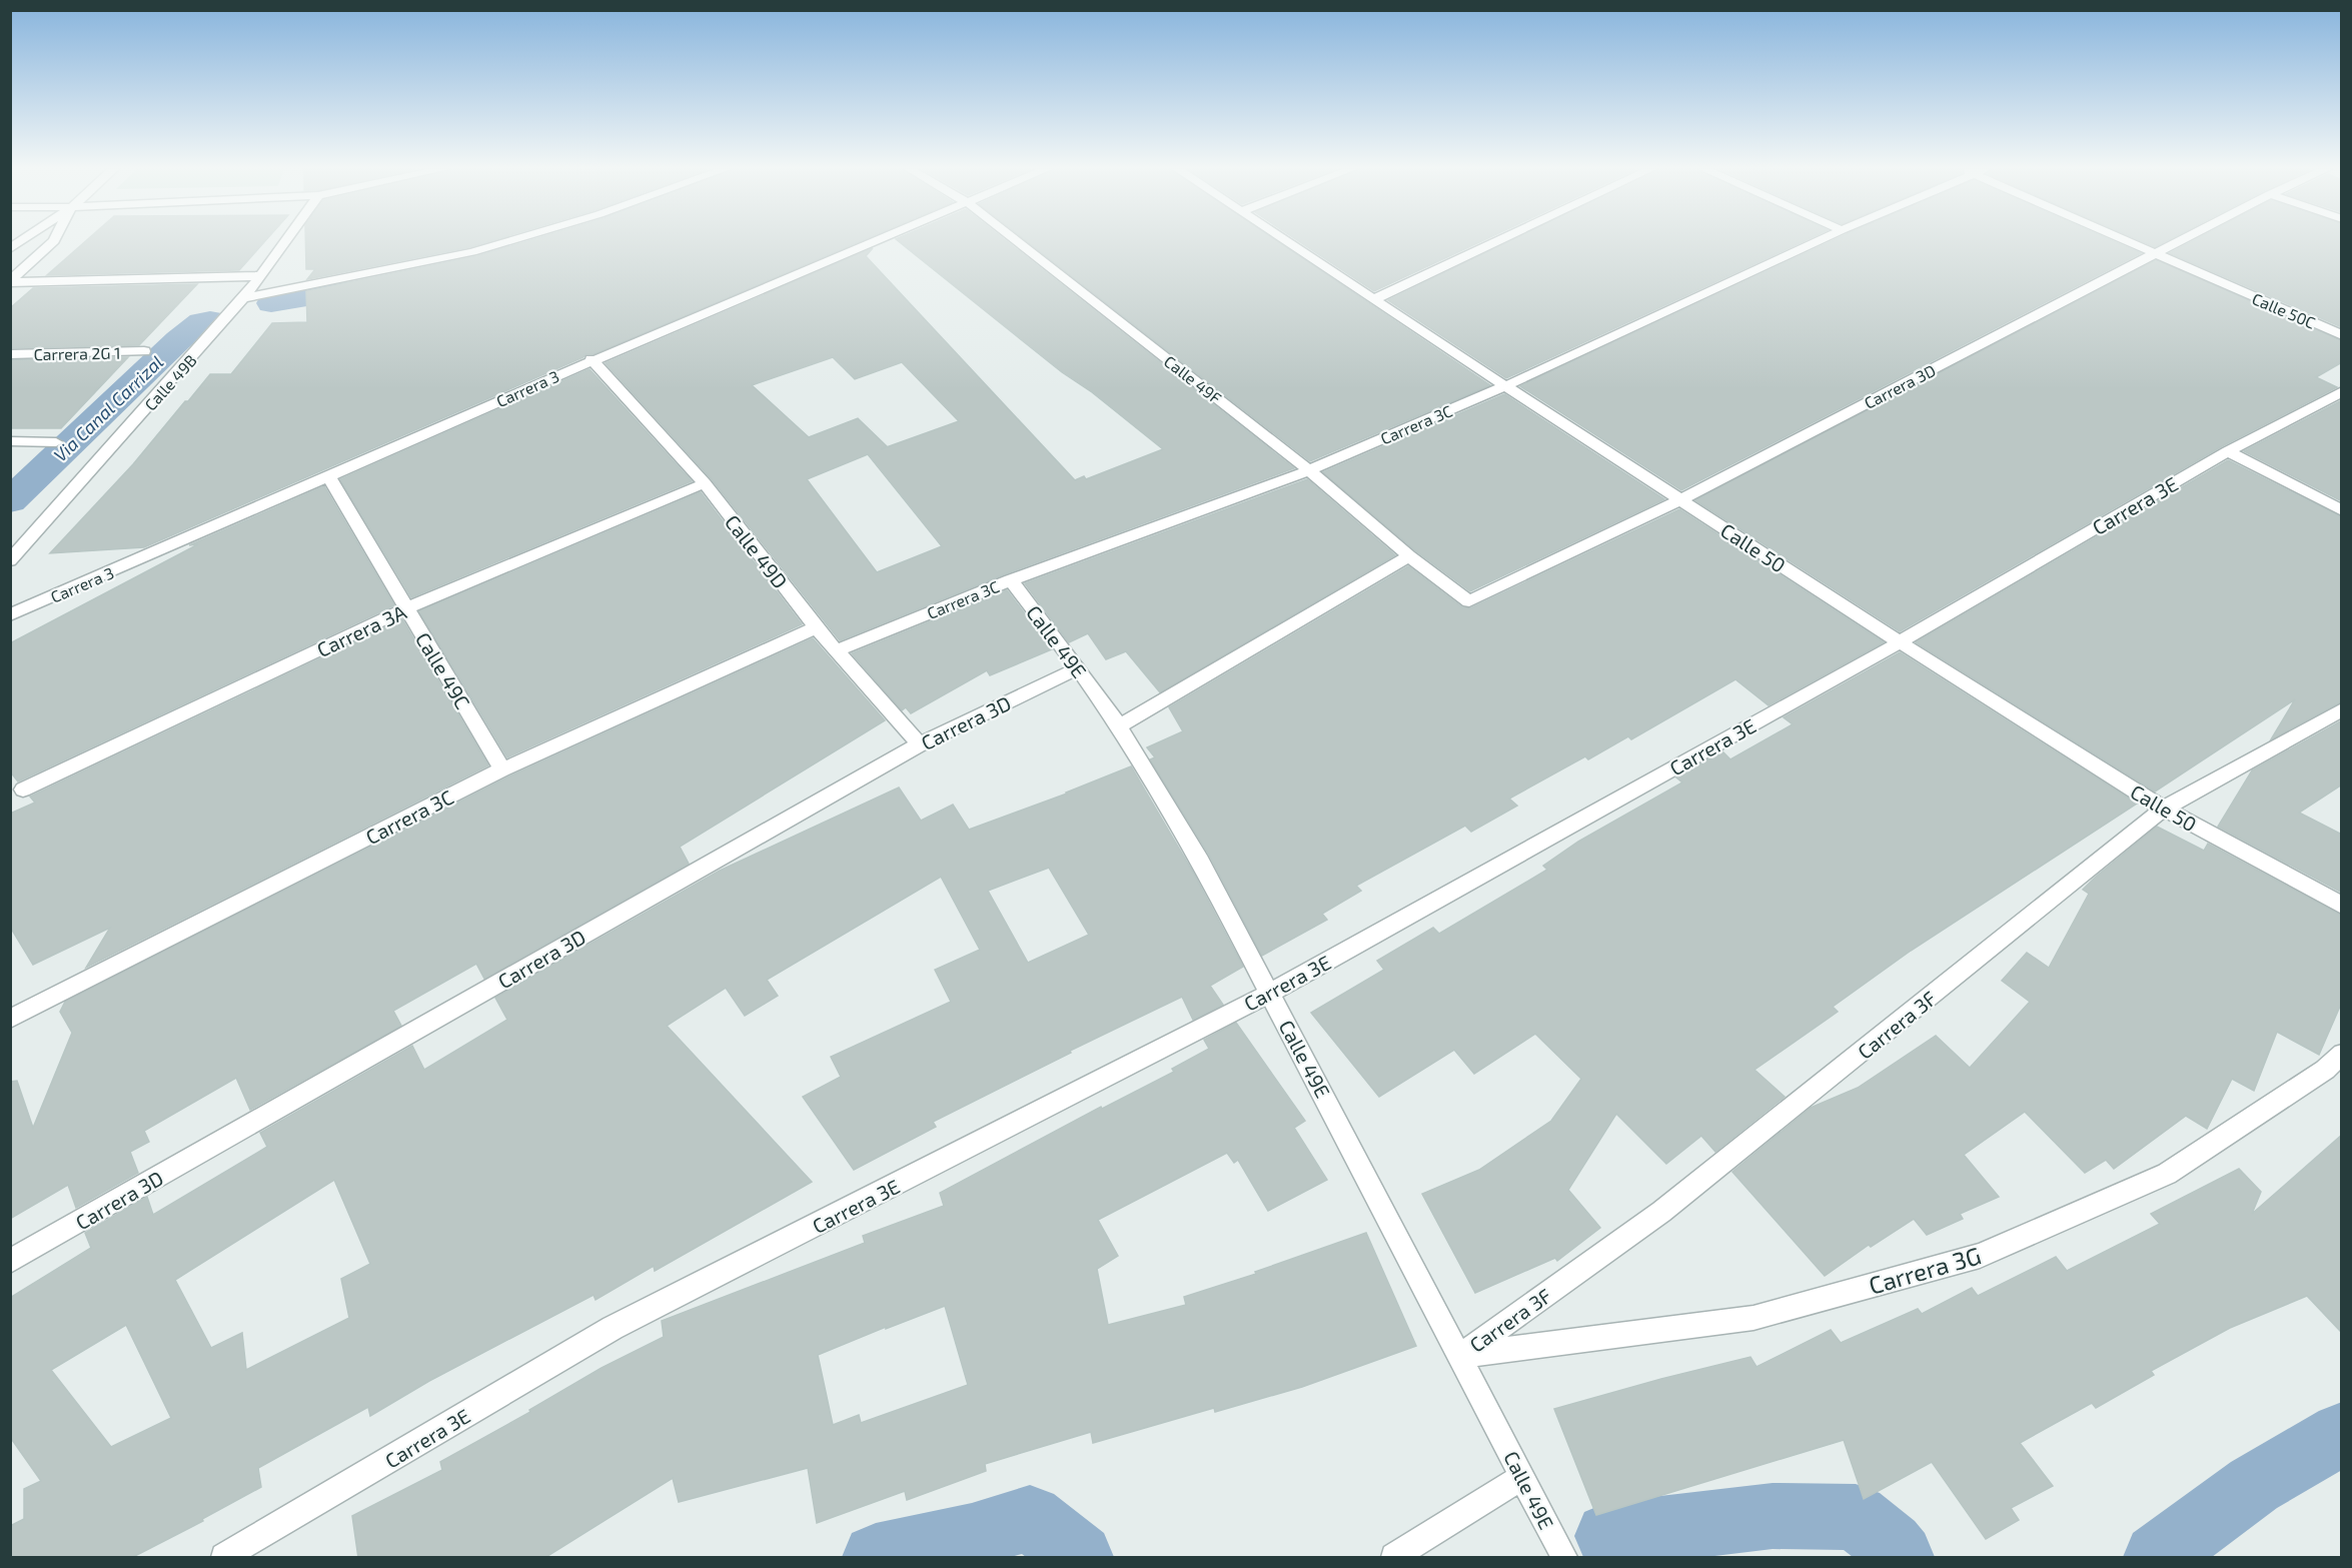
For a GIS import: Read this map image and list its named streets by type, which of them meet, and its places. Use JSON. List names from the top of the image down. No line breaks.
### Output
{"streets":{"street":["Calle 50C","Carrera 2G 1","Calle 49F","Calle 49B","Carrera 3D","Carrera 3","Carrera 3C","Carrera 3E","Calle 50","Calle 49D","Carrera 3A","Calle 49E","Calle 49C","Carrera 3F","Carrera 3G"]},"crossings":[["Calle 50C","Carrera 3D"],["Calle 49F","Carrera 3D"],["Calle 49F","Carrera 3C"],["Carrera 3D","Calle 50"],["Carrera 3D","Calle 49D"],["Carrera 3D","Calle 49E"],["Carrera 3","Calle 49D"],["Carrera 3","Calle 49C"],["Carrera 3C","Calle 50"],["Carrera 3C","Calle 49D"],["Carrera 3C","Calle 49E"],["Carrera 3C","Calle 49C"],["Carrera 3E","Calle 50"],["Carrera 3E","Calle 49E"],["Calle 50","Carrera 3F"],["Calle 49D","Carrera 3A"],["Carrera 3A","Calle 49C"],["Calle 49E","Carrera 3F"],["Calle 49E","Carrera 3G"],["Carrera 3F","Carrera 3G"]],"water":["Via Canal Carrizal"]}
